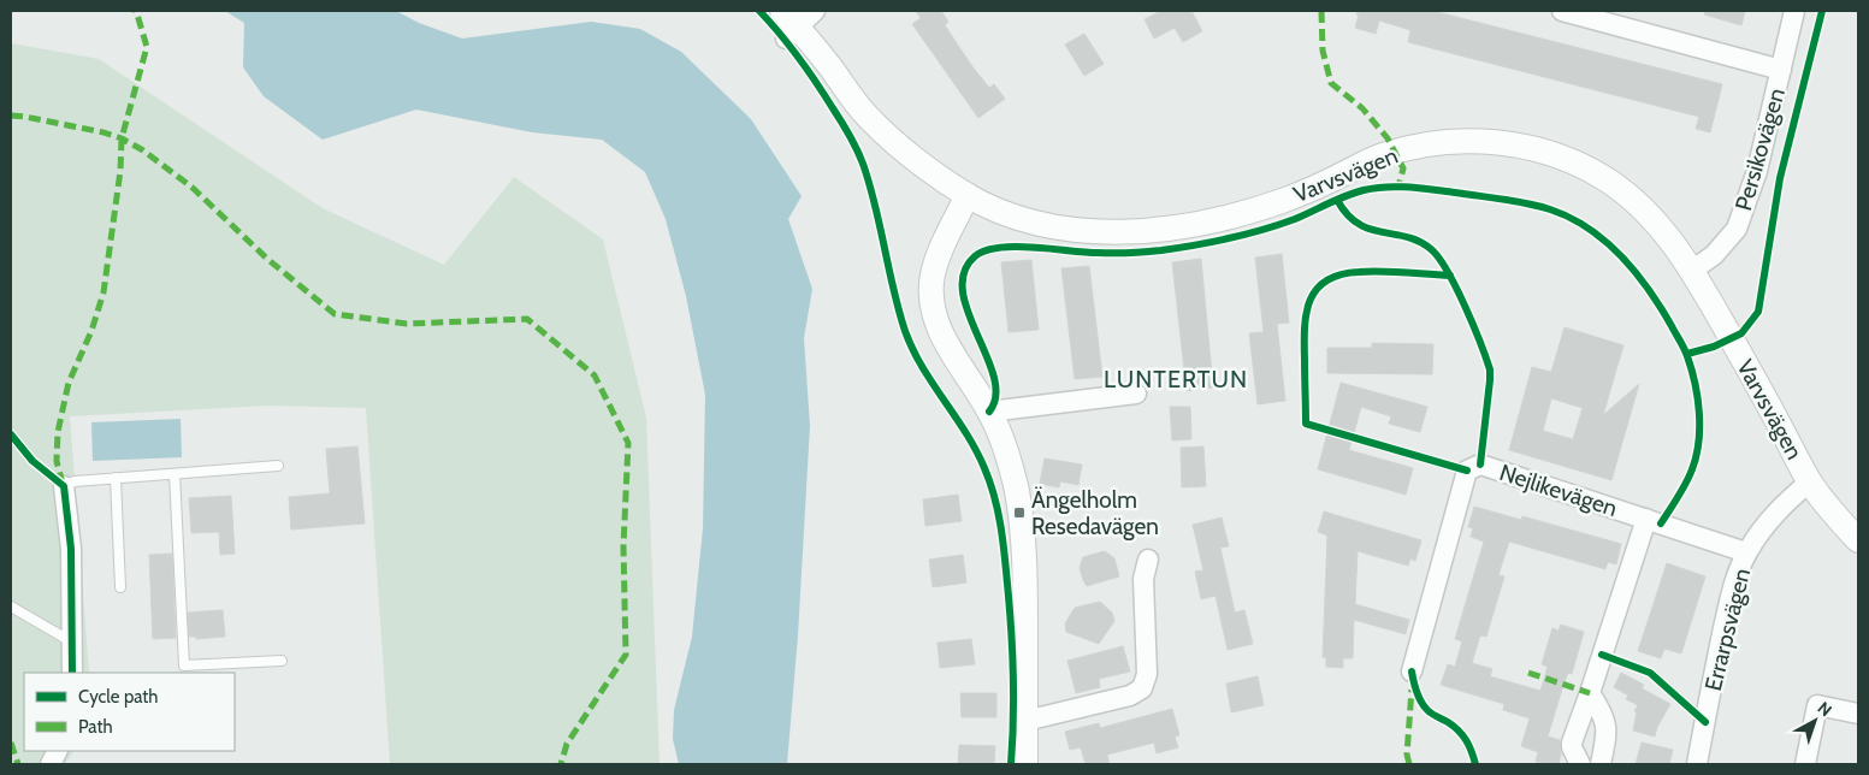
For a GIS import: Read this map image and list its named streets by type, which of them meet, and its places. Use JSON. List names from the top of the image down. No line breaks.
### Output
{"streets":{"street":["Persikovägen","Varvsvägen","Nejlikevägen","Errarpsvägen"]},"crossings":[["Persikovägen","Varvsvägen"],["Varvsvägen","Errarpsvägen"],["Nejlikevägen","Errarpsvägen"]],"districts":["LUNTERTUN"],"places":{"transit":["Ängelholm Resedavägen"]},"legend":["Cycle path","Path"],"north":"top right"}
